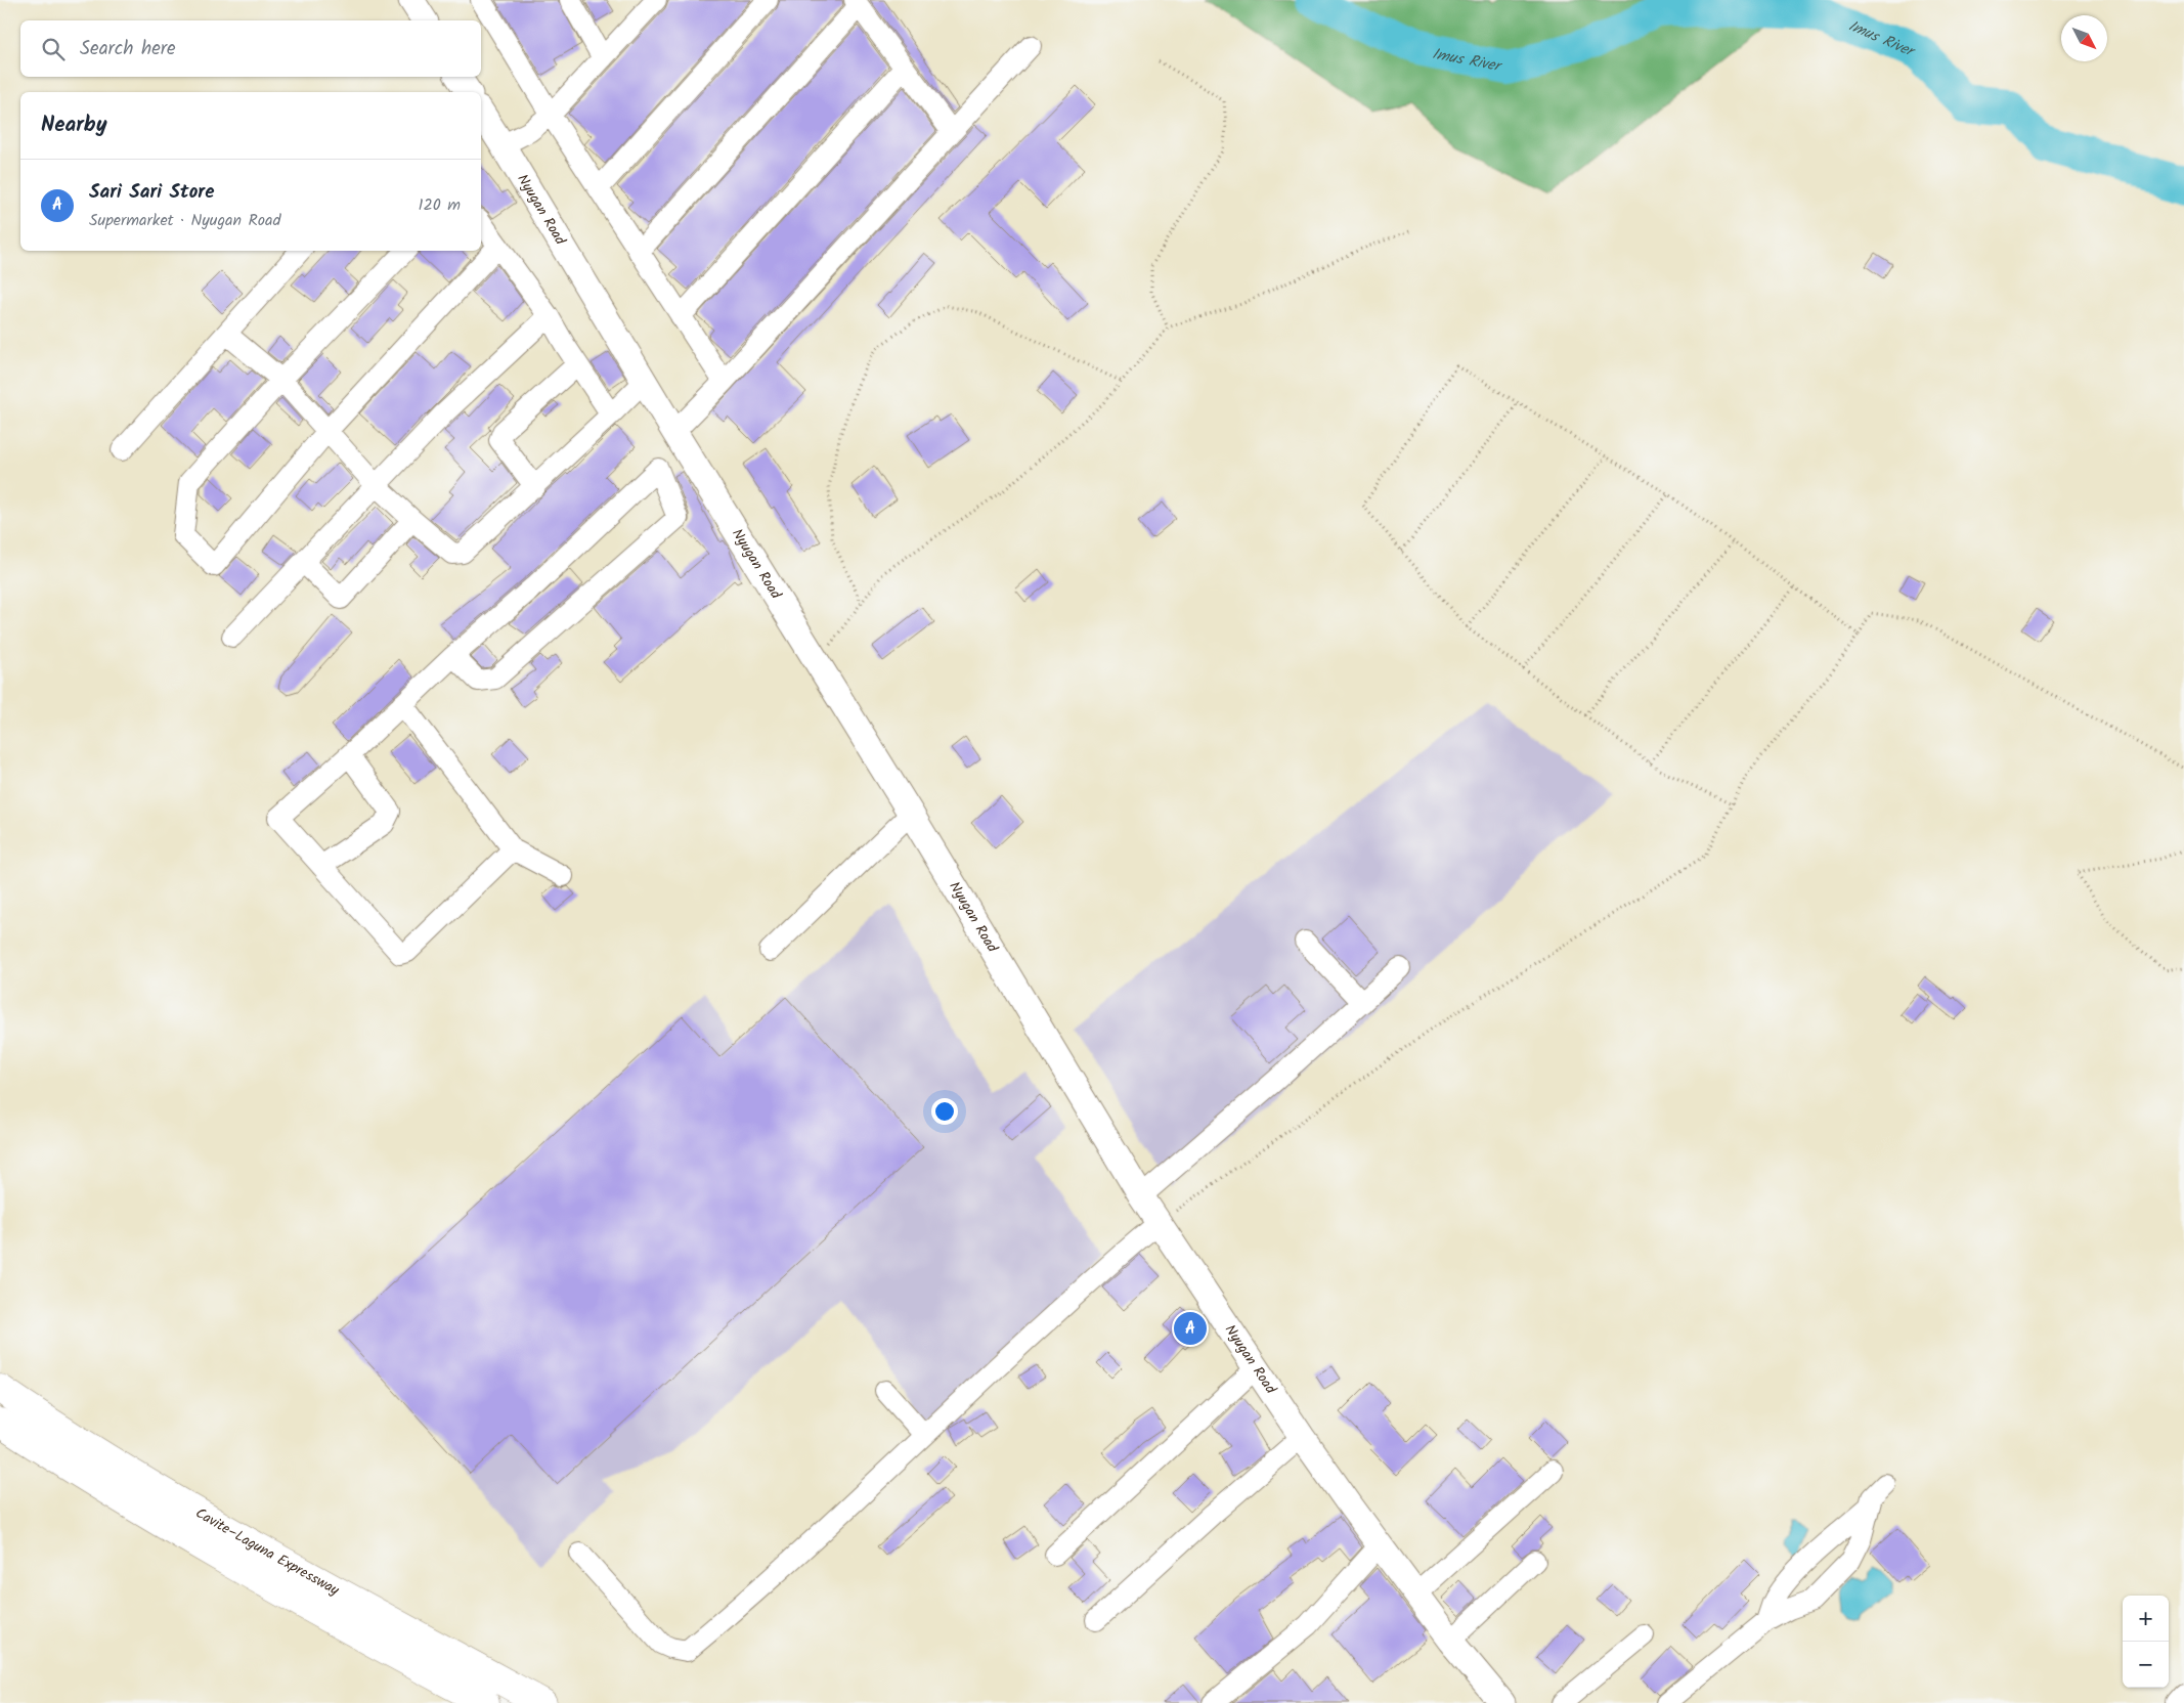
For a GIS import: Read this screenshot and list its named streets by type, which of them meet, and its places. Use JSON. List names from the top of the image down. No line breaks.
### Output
{"streets":{"highway":["Cavite–Laguna Expressway"],"main road":["Nyugan Road"]},"water":["Imus River"],"north":"bottom right","page":{"search":"Search here","heading":"Nearby","list":[{"mark":"A","name":"Sari Sari Store","note":"Supermarket · Nyugan Road","value":"120 m"}],"pins":"A","map_buttons":["+","−"]}}
